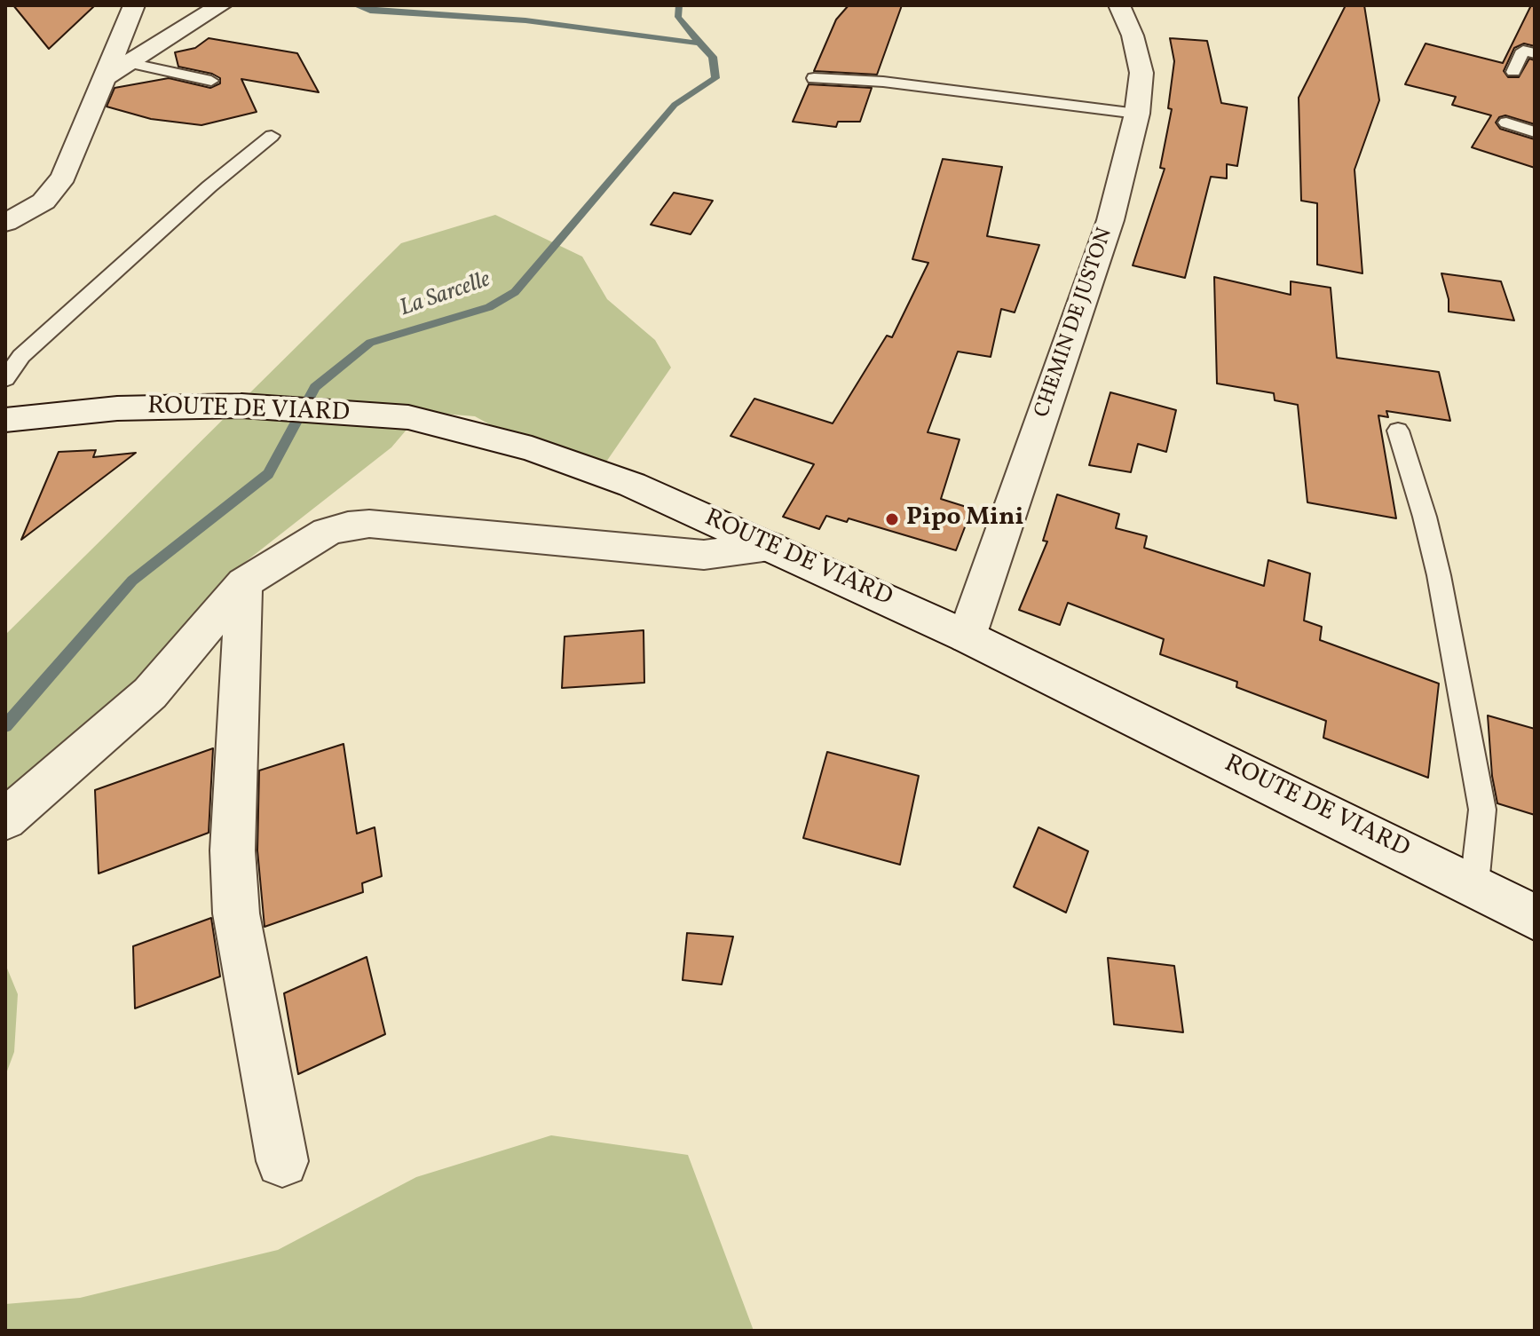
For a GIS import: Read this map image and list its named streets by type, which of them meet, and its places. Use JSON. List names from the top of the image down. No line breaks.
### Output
{"streets":{"street":["CHEMIN DE JUSTON","ROUTE DE VIARD"]},"crossings":[["CHEMIN DE JUSTON","ROUTE DE VIARD"]],"water":["La Sarcelle"],"places":["Pipo Mini"]}
